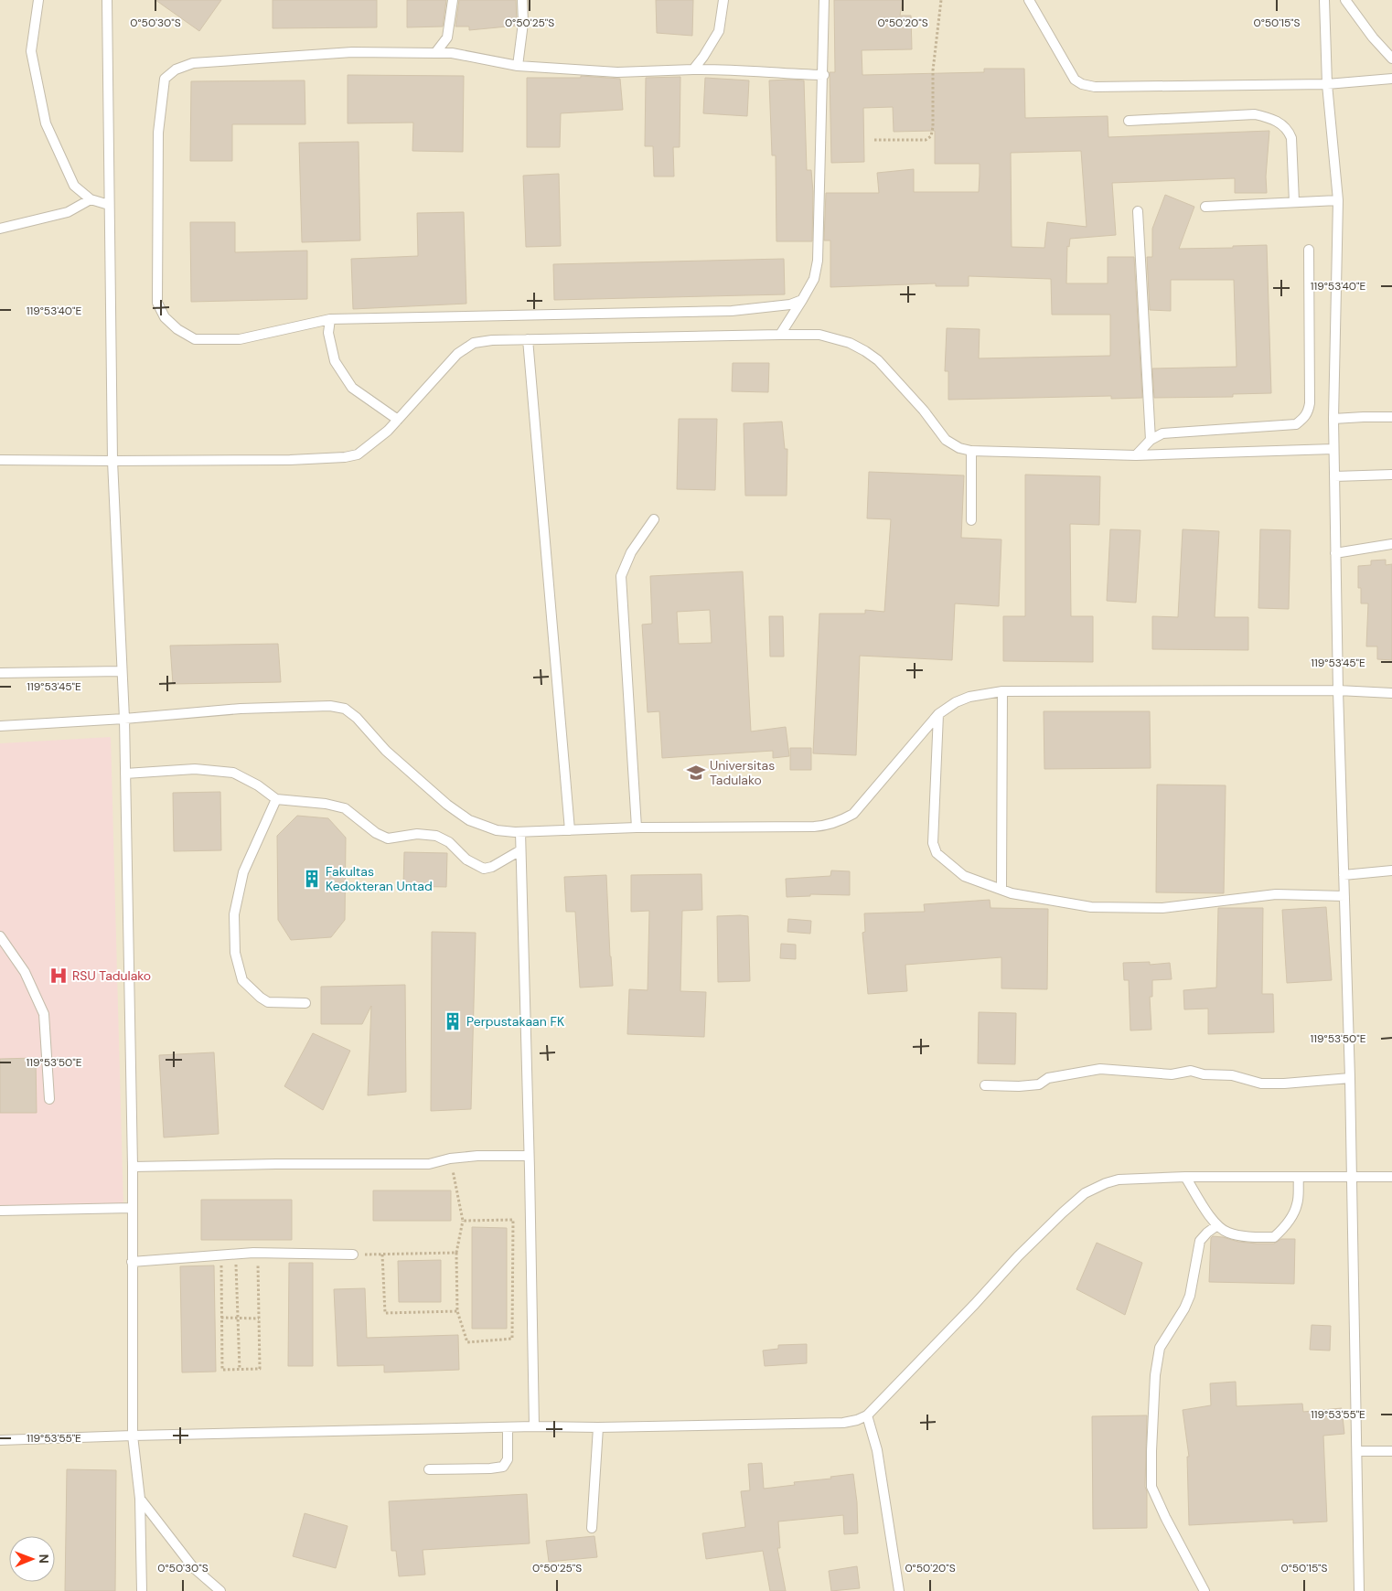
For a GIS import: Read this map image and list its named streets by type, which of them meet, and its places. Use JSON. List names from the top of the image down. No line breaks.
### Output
{"places":{"school or university":["Universitas Tadulako"],"building":["Fakultas Kedokteran Untad","Perpustakaan FK"],"hospital":["RSU Tadulako"]},"north":"right","coordinates":["0°50'30\"S","0°50'25\"S","0°50'20\"S","0°50'15\"S","119°53'40\"E","119°53'45\"E","119°53'50\"E","119°53'55\"E"]}
